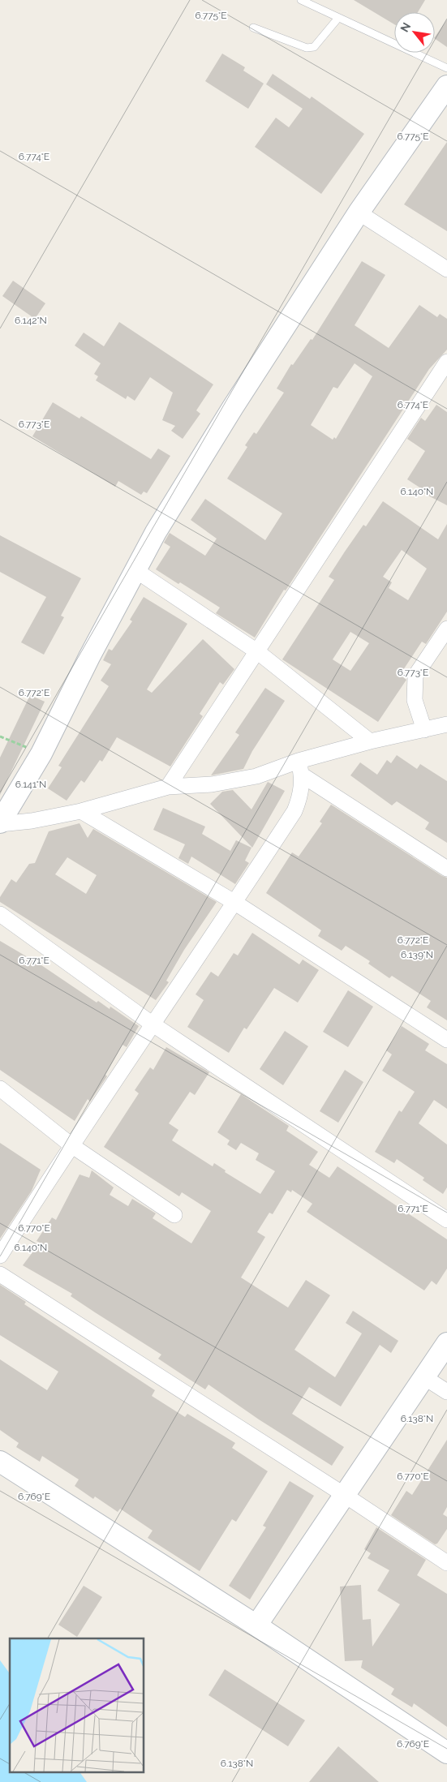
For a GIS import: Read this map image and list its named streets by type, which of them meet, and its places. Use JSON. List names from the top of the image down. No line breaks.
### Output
{"north":"top left","coordinates":["6.775°E","6.774°E","6.142°N","6.773°E","6.140°N","6.772°E","6.141°N","6.139°N","6.771°E","6.770°E","6.138°N","6.769°E"]}
